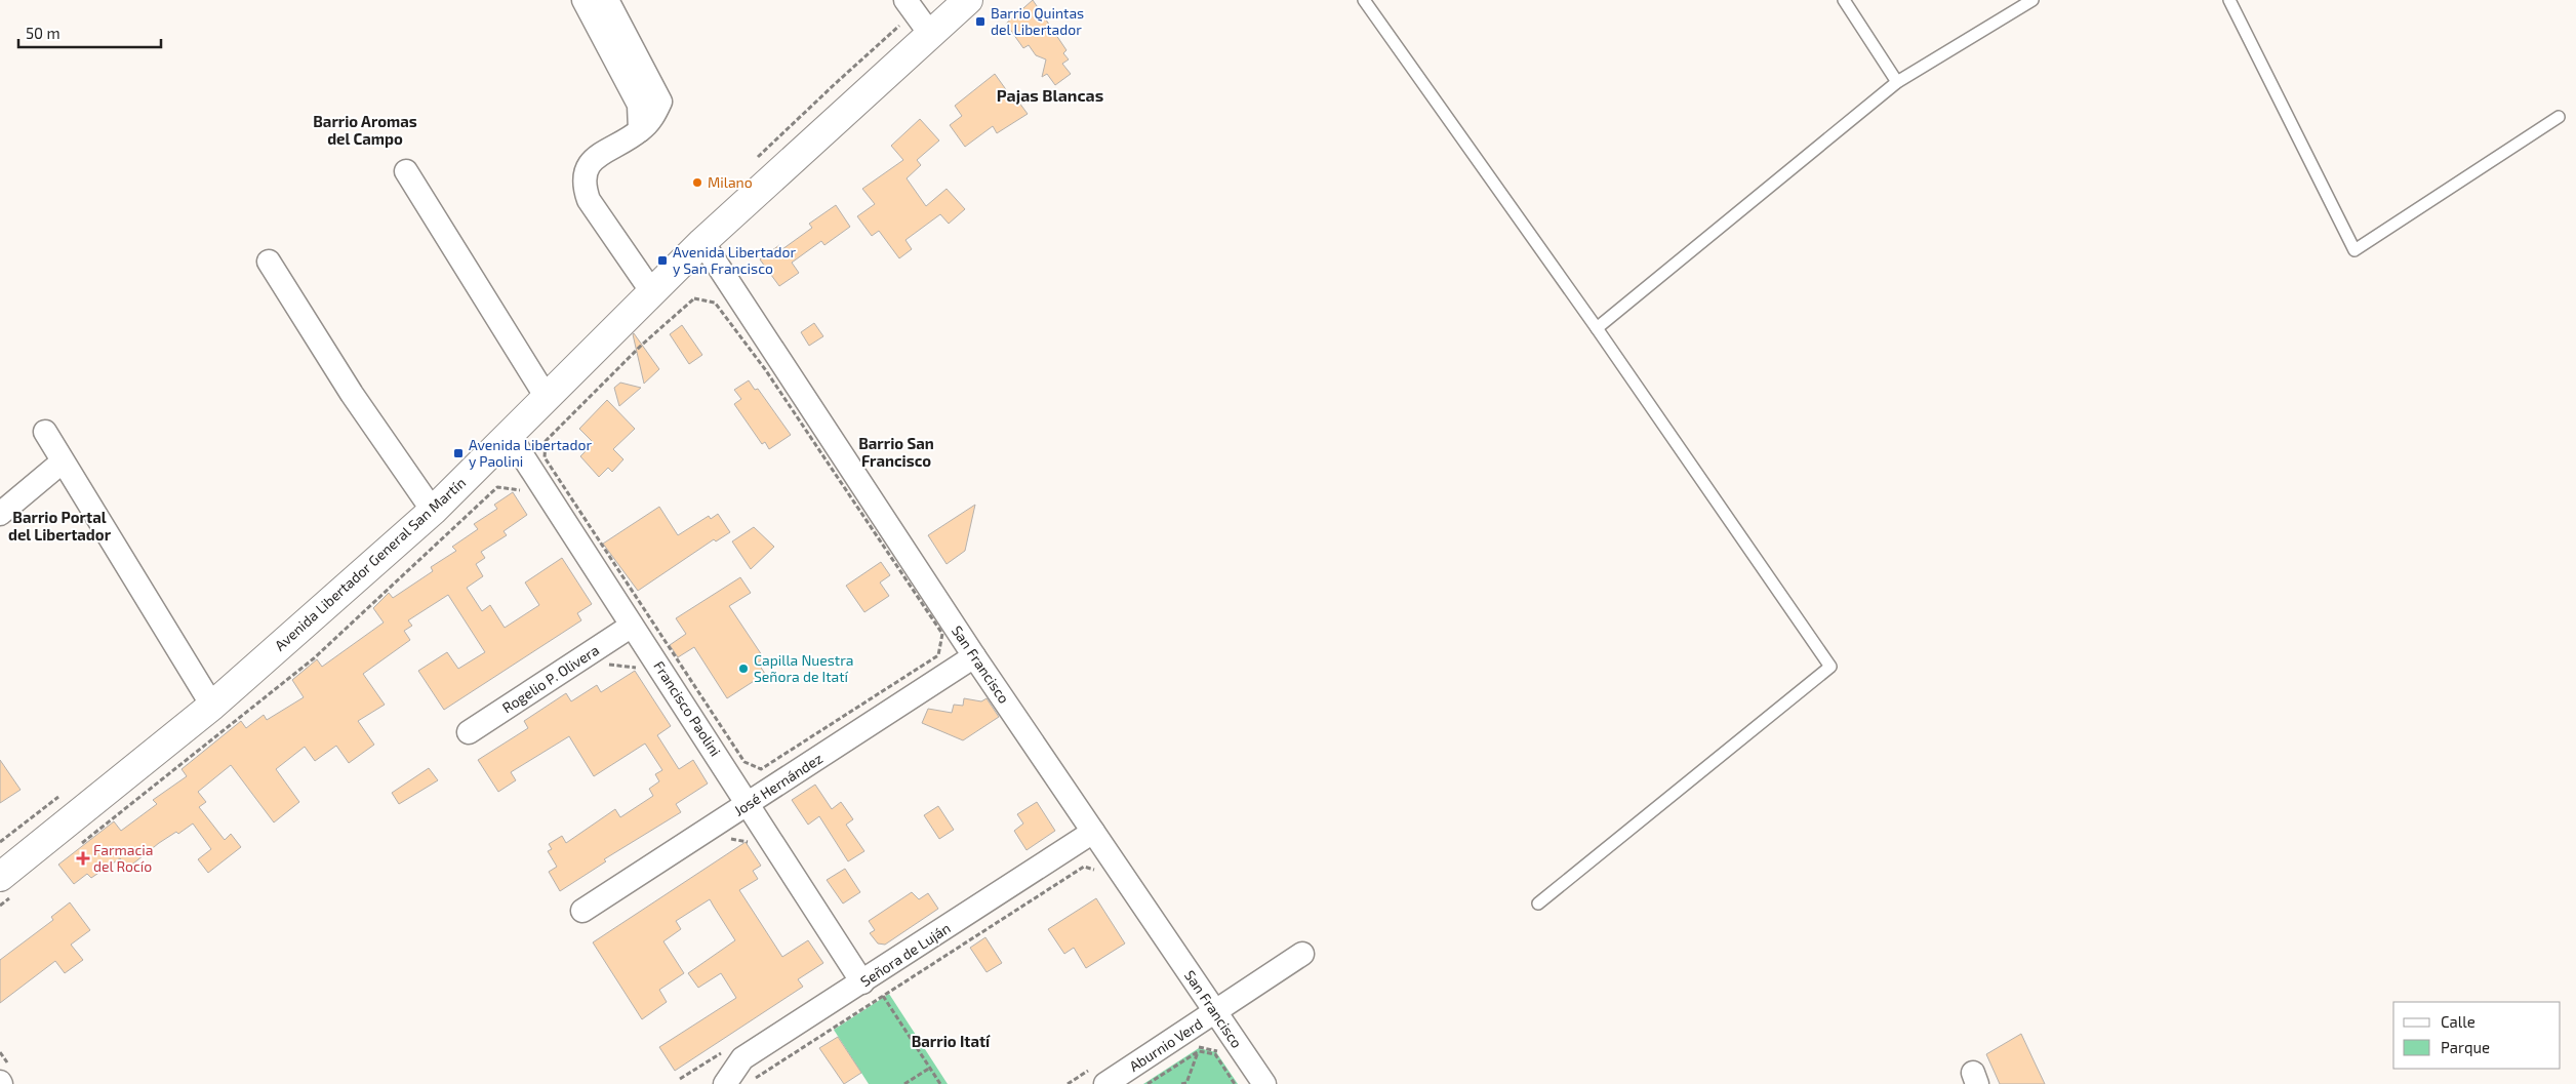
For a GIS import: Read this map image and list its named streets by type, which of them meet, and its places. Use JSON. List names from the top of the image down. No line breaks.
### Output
{"streets":{"main road":["Avenida Libertador General San Martín"],"street":["San Francisco","Rogelio P. Olivera","Francisco Paolini","José Hernández","Señora de Luján","Aburnio Verd"]},"crossings":[["Avenida Libertador General San Martín","San Francisco"],["Avenida Libertador General San Martín","Francisco Paolini"],["San Francisco","José Hernández"],["San Francisco","Señora de Luján"],["San Francisco","Aburnio Verd"],["Rogelio P. Olivera","Francisco Paolini"],["Francisco Paolini","José Hernández"],["Francisco Paolini","Señora de Luján"]],"districts":["Pajas Blancas","Barrio Aromas del Campo","Barrio San Francisco","Barrio Portal del Libertador","Barrio Itatí"],"places":{"transit":["Barrio Quintas del Libertador","Avenida Libertador y San Francisco","Avenida Libertador y Paolini"],"other":["Milano","Capilla Nuestra Señora de Itatí"],"health":["Farmacia del Rocío"]},"legend":["Calle","Parque"],"scale_bar":"50 m"}
